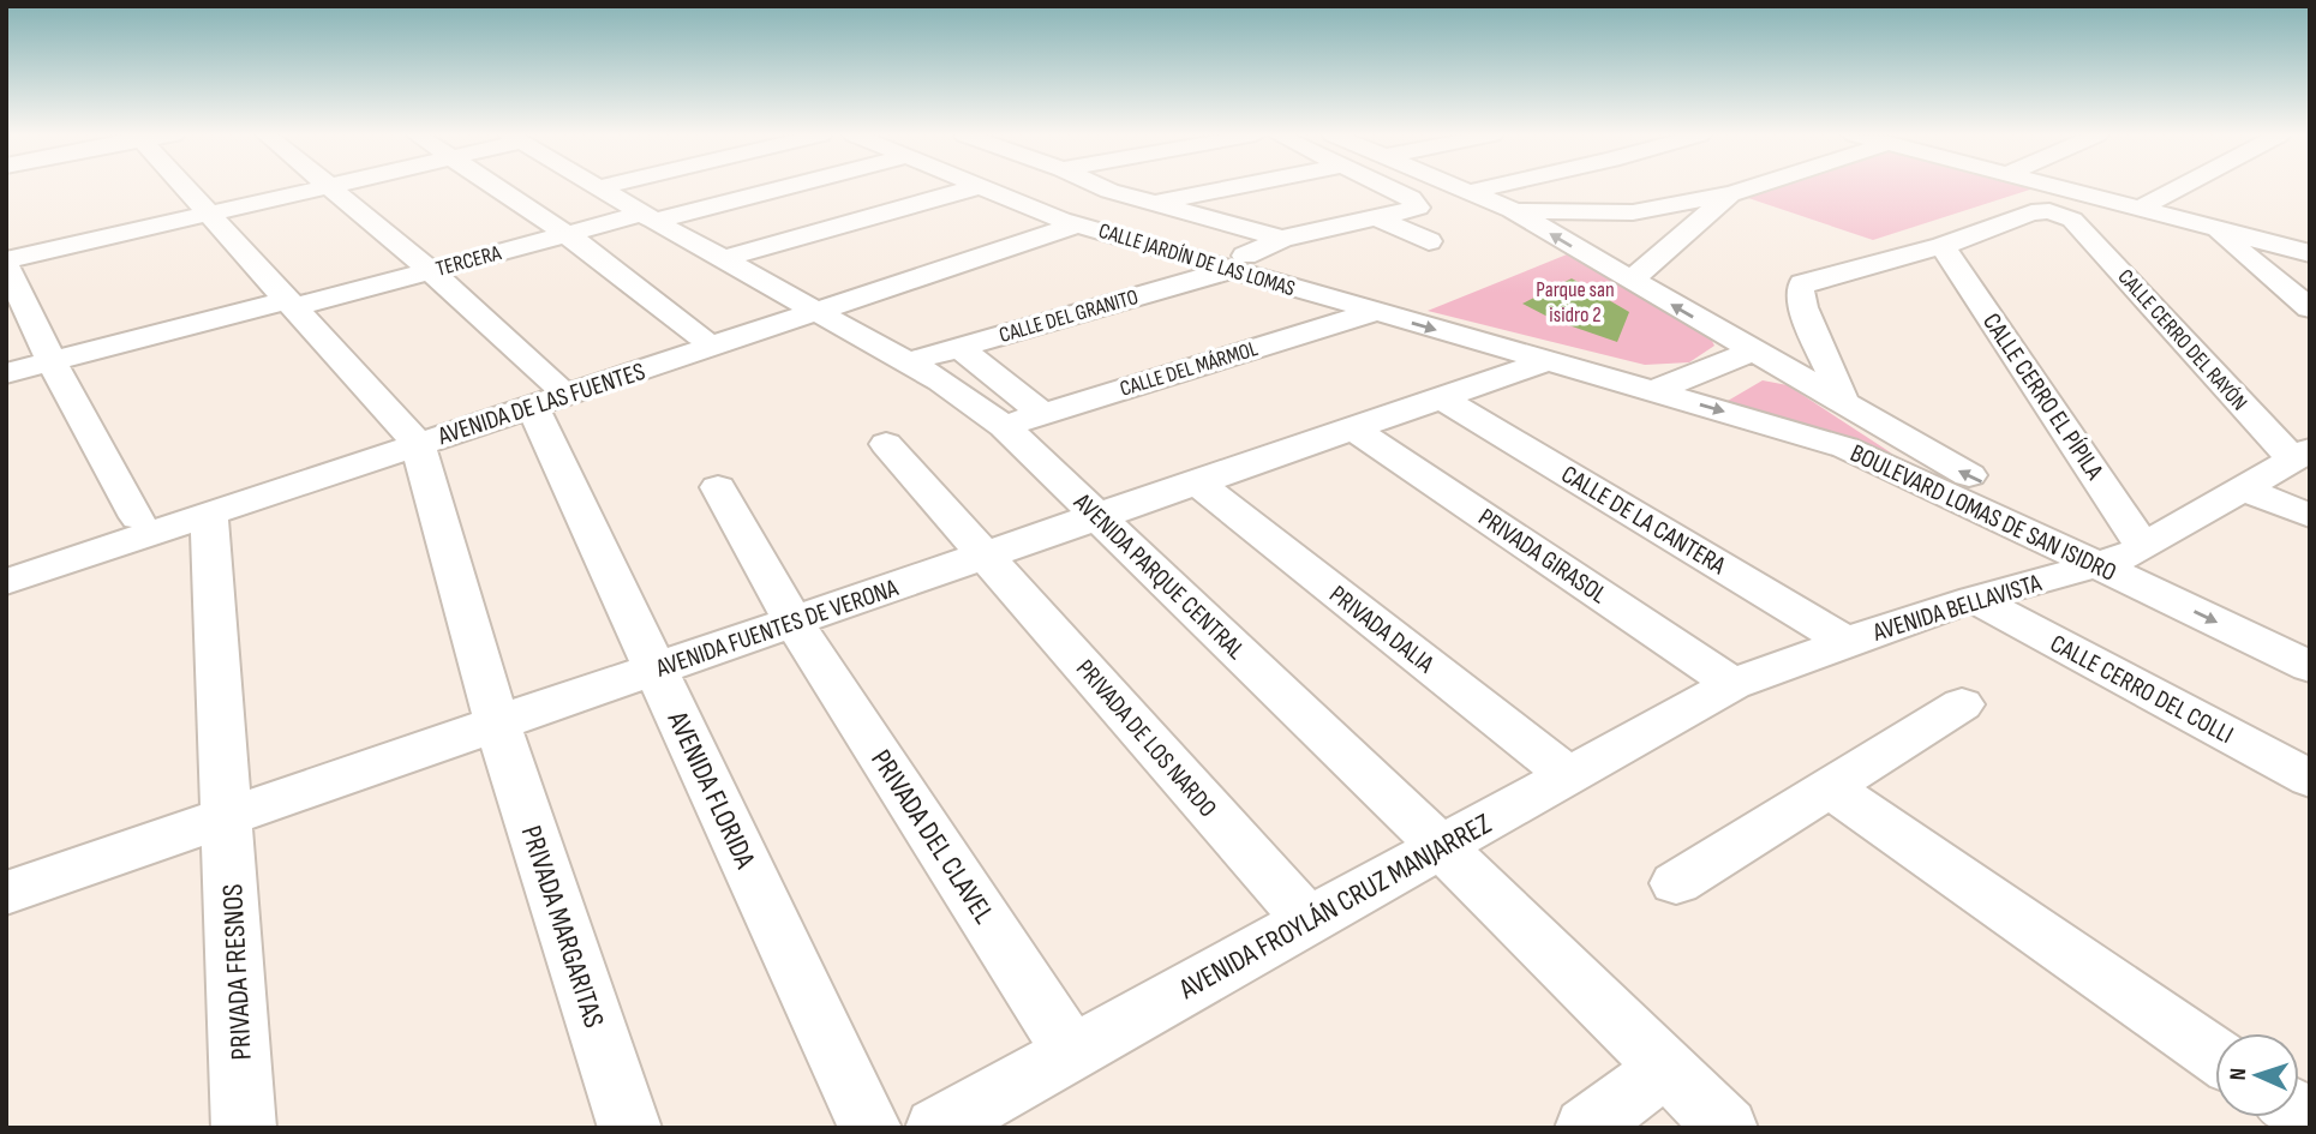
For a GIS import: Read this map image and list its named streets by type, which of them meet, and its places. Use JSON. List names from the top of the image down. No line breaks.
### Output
{"streets":{"street":["CALLE JARDÍN DE LAS LOMAS","TERCERA","CALLE DEL GRANITO","CALLE CERRO DEL RAYÓN","CALLE DEL MÁRMOL","CALLE CERRO EL PÍPILA","AVENIDA DE LAS FUENTES","BOULEVARD LOMAS DE SAN ISIDRO","CALLE DE LA CANTERA","PRIVADA GIRASOL","AVENIDA PARQUE CENTRAL","AVENIDA BELLAVISTA","AVENIDA FUENTES DE VERONA","PRIVADA DALIA","CALLE CERRO DEL COLLI","PRIVADA DE LOS NARDO","AVENIDA FLORIDA","PRIVADA DEL CLAVEL","AVENIDA FROYLÁN CRUZ MANJARREZ","PRIVADA MARGARITAS","PRIVADA FRESNOS"]},"crossings":[["CALLE JARDÍN DE LAS LOMAS","CALLE DEL GRANITO"],["CALLE JARDÍN DE LAS LOMAS","CALLE DEL MÁRMOL"],["CALLE JARDÍN DE LAS LOMAS","AVENIDA DE LAS FUENTES"],["CALLE JARDÍN DE LAS LOMAS","BOULEVARD LOMAS DE SAN ISIDRO"],["CALLE JARDÍN DE LAS LOMAS","AVENIDA FUENTES DE VERONA"],["TERCERA","AVENIDA PARQUE CENTRAL"],["CALLE DEL GRANITO","AVENIDA PARQUE CENTRAL"],["CALLE CERRO DEL RAYÓN","CALLE CERRO EL PÍPILA"],["CALLE CERRO DEL RAYÓN","AVENIDA BELLAVISTA"],["CALLE DEL MÁRMOL","AVENIDA PARQUE CENTRAL"],["CALLE CERRO EL PÍPILA","BOULEVARD LOMAS DE SAN ISIDRO"],["CALLE CERRO EL PÍPILA","AVENIDA BELLAVISTA"],["AVENIDA DE LAS FUENTES","AVENIDA PARQUE CENTRAL"],["AVENIDA DE LAS FUENTES","AVENIDA FLORIDA"],["AVENIDA DE LAS FUENTES","PRIVADA MARGARITAS"],["AVENIDA DE LAS FUENTES","PRIVADA FRESNOS"],["BOULEVARD LOMAS DE SAN ISIDRO","AVENIDA BELLAVISTA"],["BOULEVARD LOMAS DE SAN ISIDRO","AVENIDA FUENTES DE VERONA"],["CALLE DE LA CANTERA","AVENIDA BELLAVISTA"],["CALLE DE LA CANTERA","AVENIDA FUENTES DE VERONA"],["PRIVADA GIRASOL","AVENIDA BELLAVISTA"],["PRIVADA GIRASOL","AVENIDA FUENTES DE VERONA"],["PRIVADA GIRASOL","AVENIDA FROYLÁN CRUZ MANJARREZ"],["AVENIDA PARQUE CENTRAL","AVENIDA FUENTES DE VERONA"],["AVENIDA PARQUE CENTRAL","AVENIDA FROYLÁN CRUZ MANJARREZ"],["AVENIDA BELLAVISTA","CALLE CERRO DEL COLLI"],["AVENIDA BELLAVISTA","AVENIDA FROYLÁN CRUZ MANJARREZ"],["AVENIDA FUENTES DE VERONA","PRIVADA DALIA"],["AVENIDA FUENTES DE VERONA","PRIVADA DE LOS NARDO"],["AVENIDA FUENTES DE VERONA","AVENIDA FLORIDA"],["AVENIDA FUENTES DE VERONA","PRIVADA DEL CLAVEL"],["AVENIDA FUENTES DE VERONA","PRIVADA MARGARITAS"],["AVENIDA FUENTES DE VERONA","PRIVADA FRESNOS"],["PRIVADA DALIA","AVENIDA FROYLÁN CRUZ MANJARREZ"],["PRIVADA DE LOS NARDO","AVENIDA FROYLÁN CRUZ MANJARREZ"],["PRIVADA DEL CLAVEL","AVENIDA FROYLÁN CRUZ MANJARREZ"]],"parks":["Parque san isidro 2"],"north":"left"}
